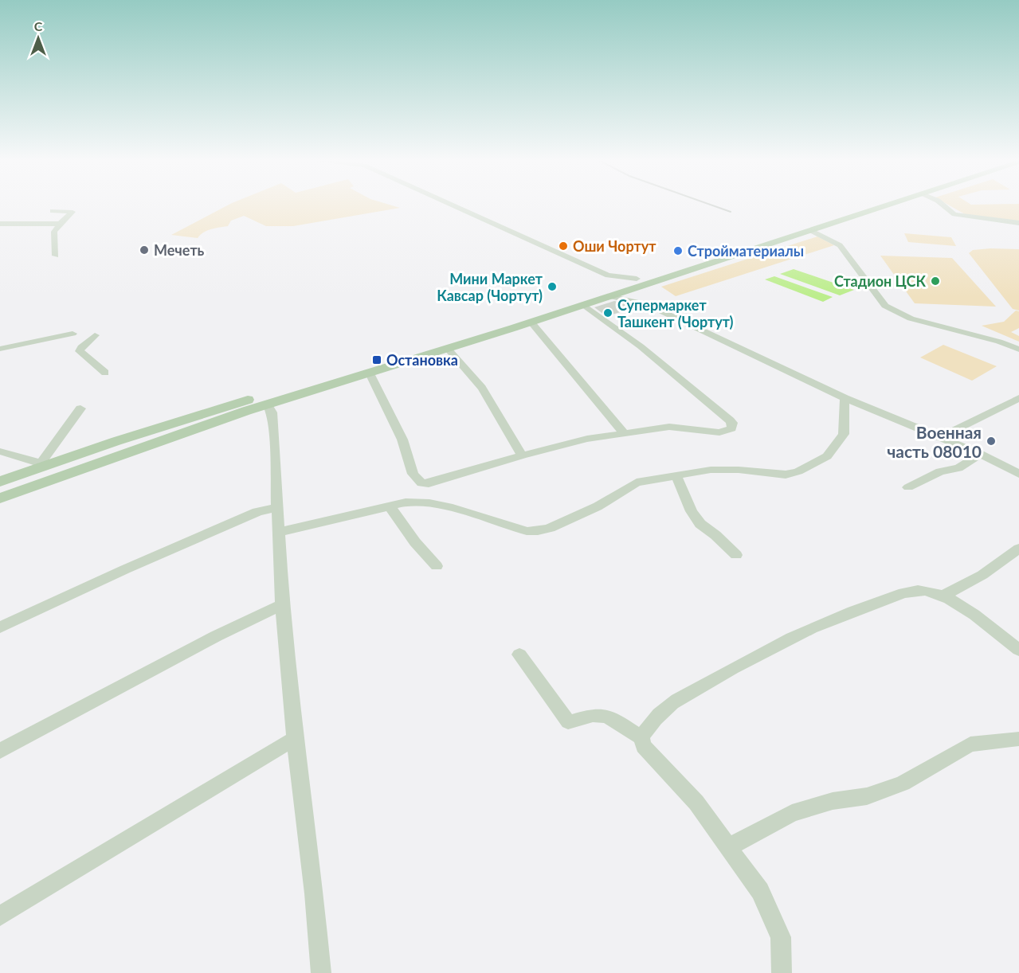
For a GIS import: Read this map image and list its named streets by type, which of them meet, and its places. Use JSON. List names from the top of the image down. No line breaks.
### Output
{"places":{"other":["Оши Чортут","Мечеть","Стройматериалы","Стадион ЦСК","Мини Маркет Кавсар (Чортут)","Супермаркет Ташкент (Чортут)","Военная часть 08010"],"transit":["Остановка"]},"north":"top"}
